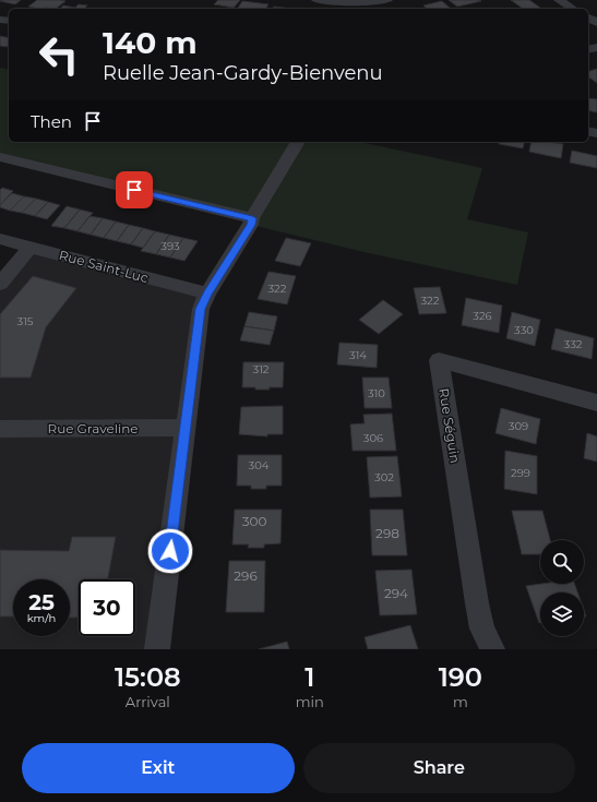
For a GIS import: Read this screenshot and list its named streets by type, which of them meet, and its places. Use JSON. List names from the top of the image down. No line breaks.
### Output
{"streets":{"street":["Rue Saint-Luc","Rue Séguin","Rue Graveline"]},"house_numbers":["393","322","322","326","315","330","332","314","312","310","309","306","304","299","302","300","298","296","294"],"page":{"turn":["140 m","Ruelle Jean-Gardy-Bienvenu"],"then":"Then","speed":"25 km/h","limit":"30","eta":["15:08","Arrival","1","min","190","m"],"buttons":["Exit","Share"]}}
